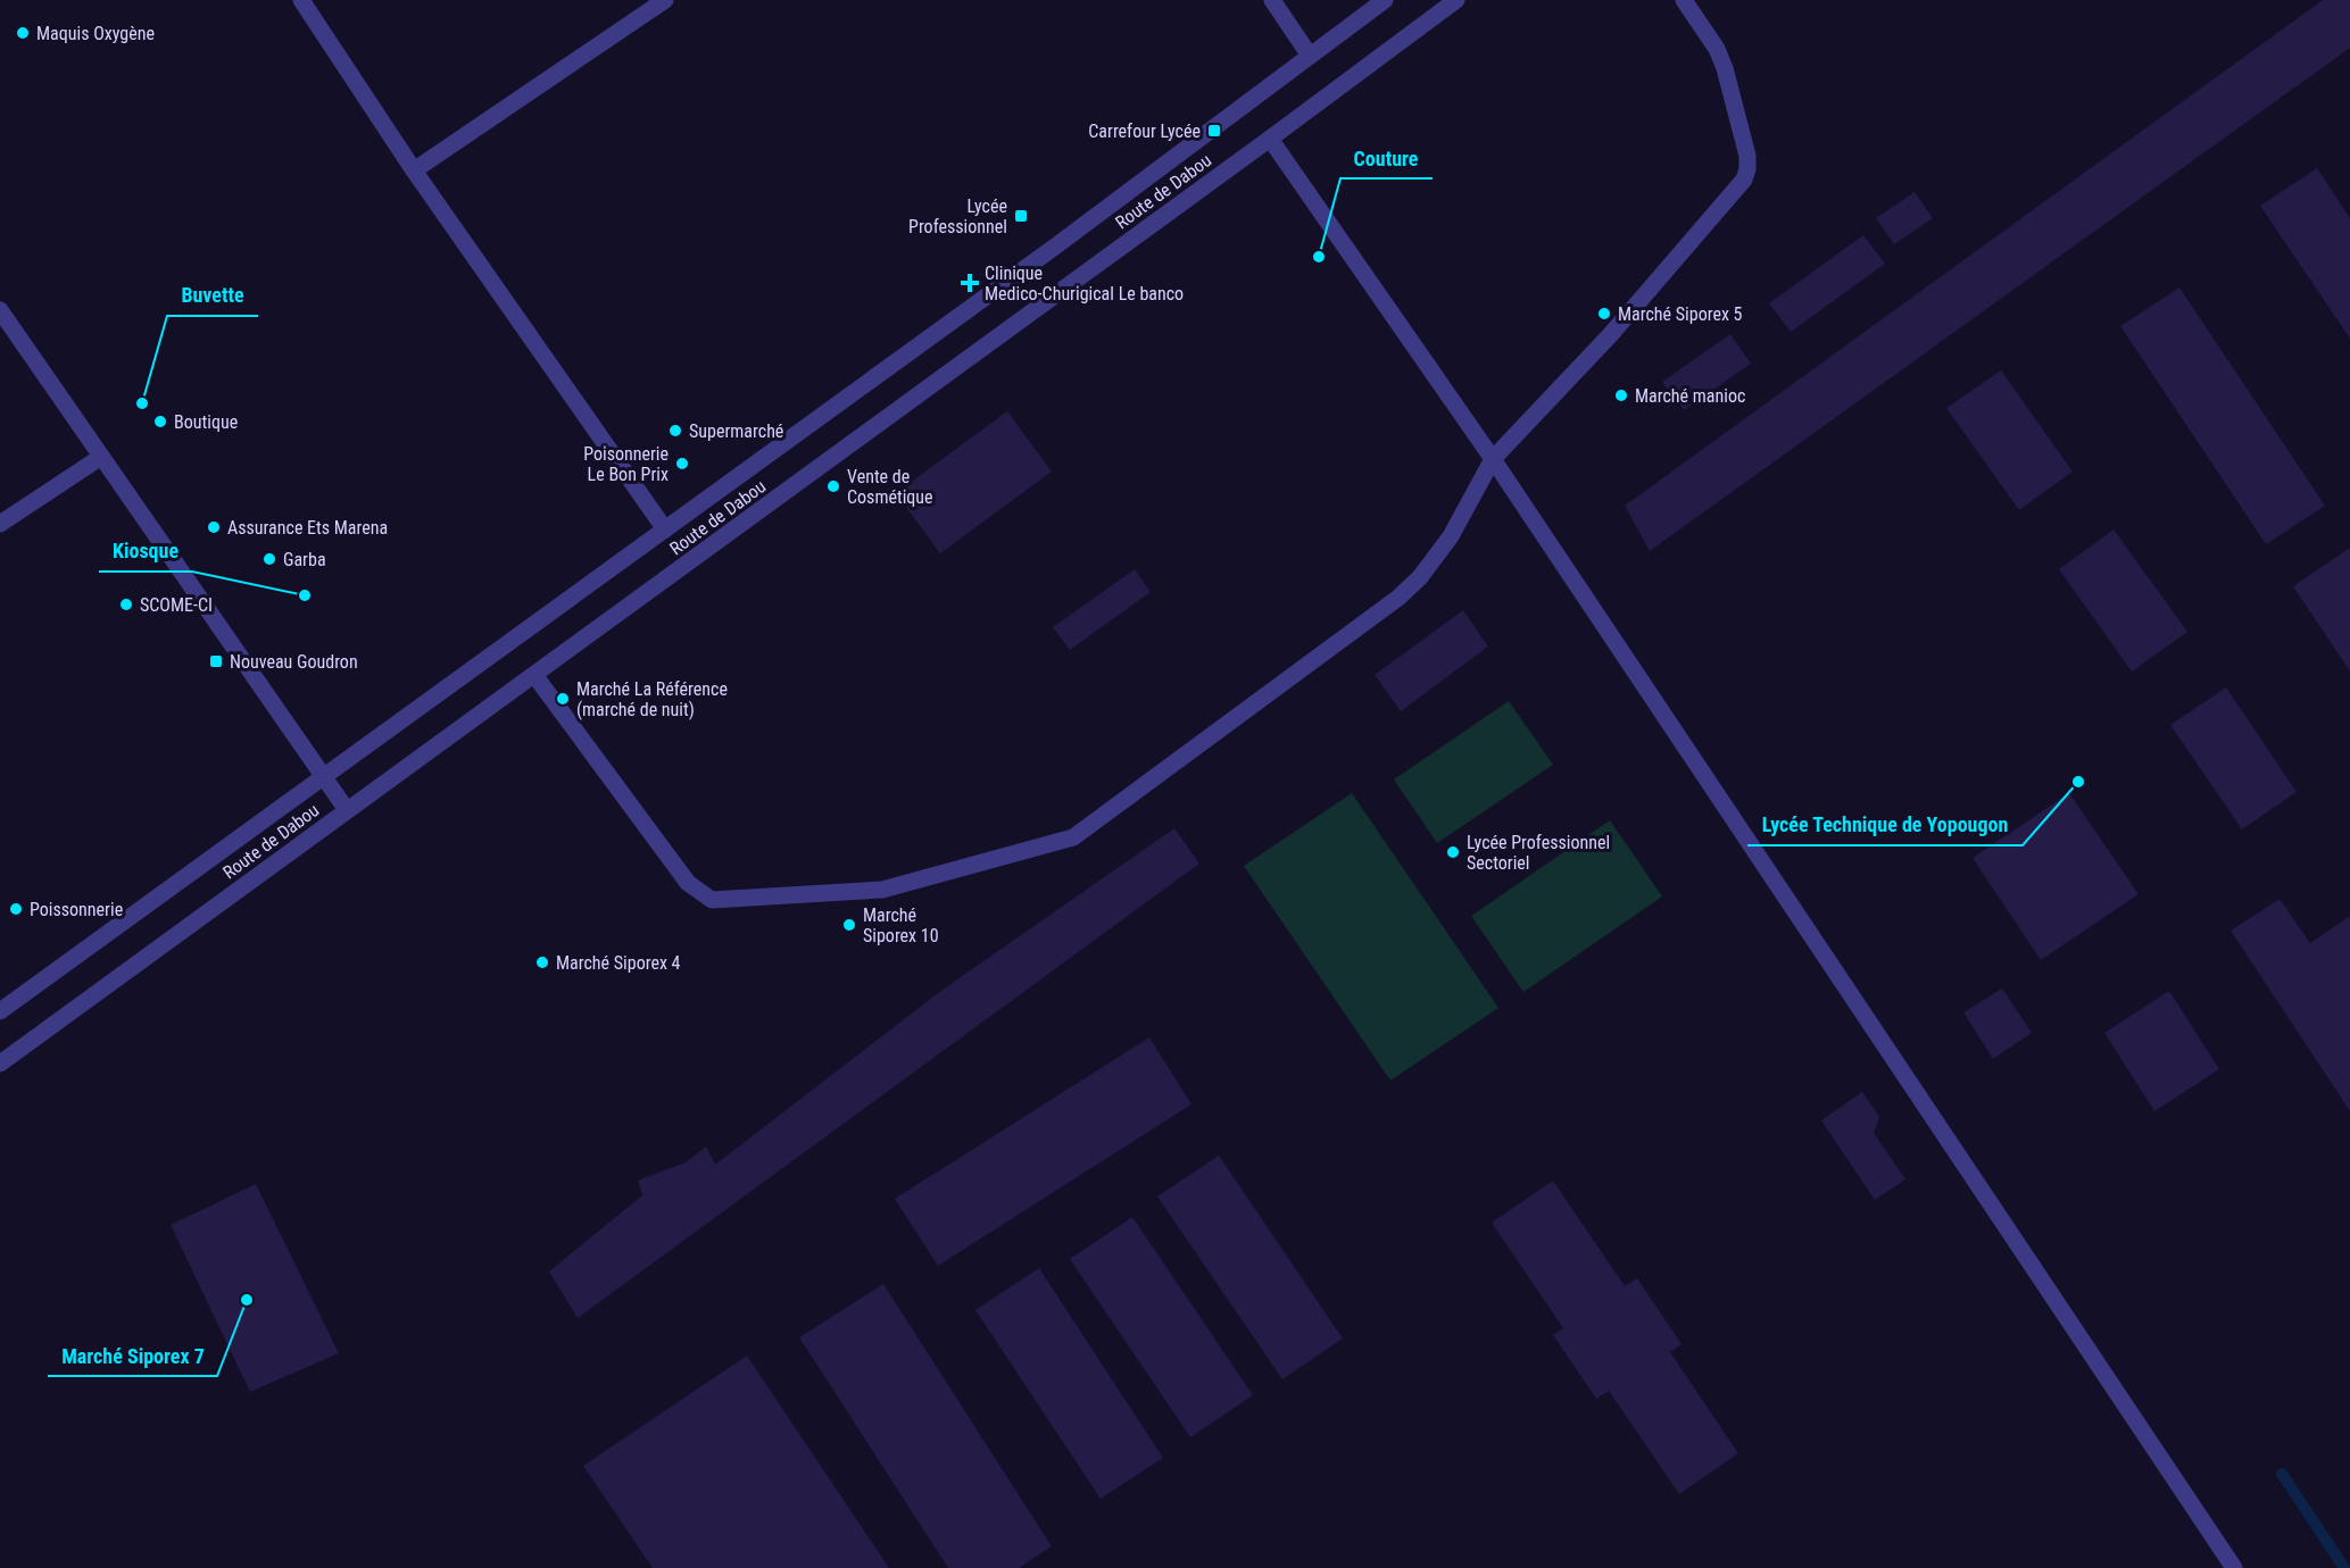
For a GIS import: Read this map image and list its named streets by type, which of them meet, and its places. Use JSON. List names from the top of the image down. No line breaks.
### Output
{"streets":{"street":["Route de Dabou"]},"places":{"other":["Maquis Oxygène","Couture","Marché Siporex 5","Marché manioc","Buvette","Boutique","Supermarché","Poisonnerie Le Bon Prix","Vente de Cosmétique","Assurance Ets Marena","Garba","Kiosque","SCOME-CI","Marché La Référence (marché de nuit)","Lycée Technique de Yopougon","Lycée Professionnel Sectoriel","Poissonnerie","Marché Siporex 10","Marché Siporex 4","Marché Siporex 7"],"transit":["Carrefour Lycée","Lycée Professionnel","Nouveau Goudron"],"health":["Clinique Medico-Churigical Le banco"]}}
